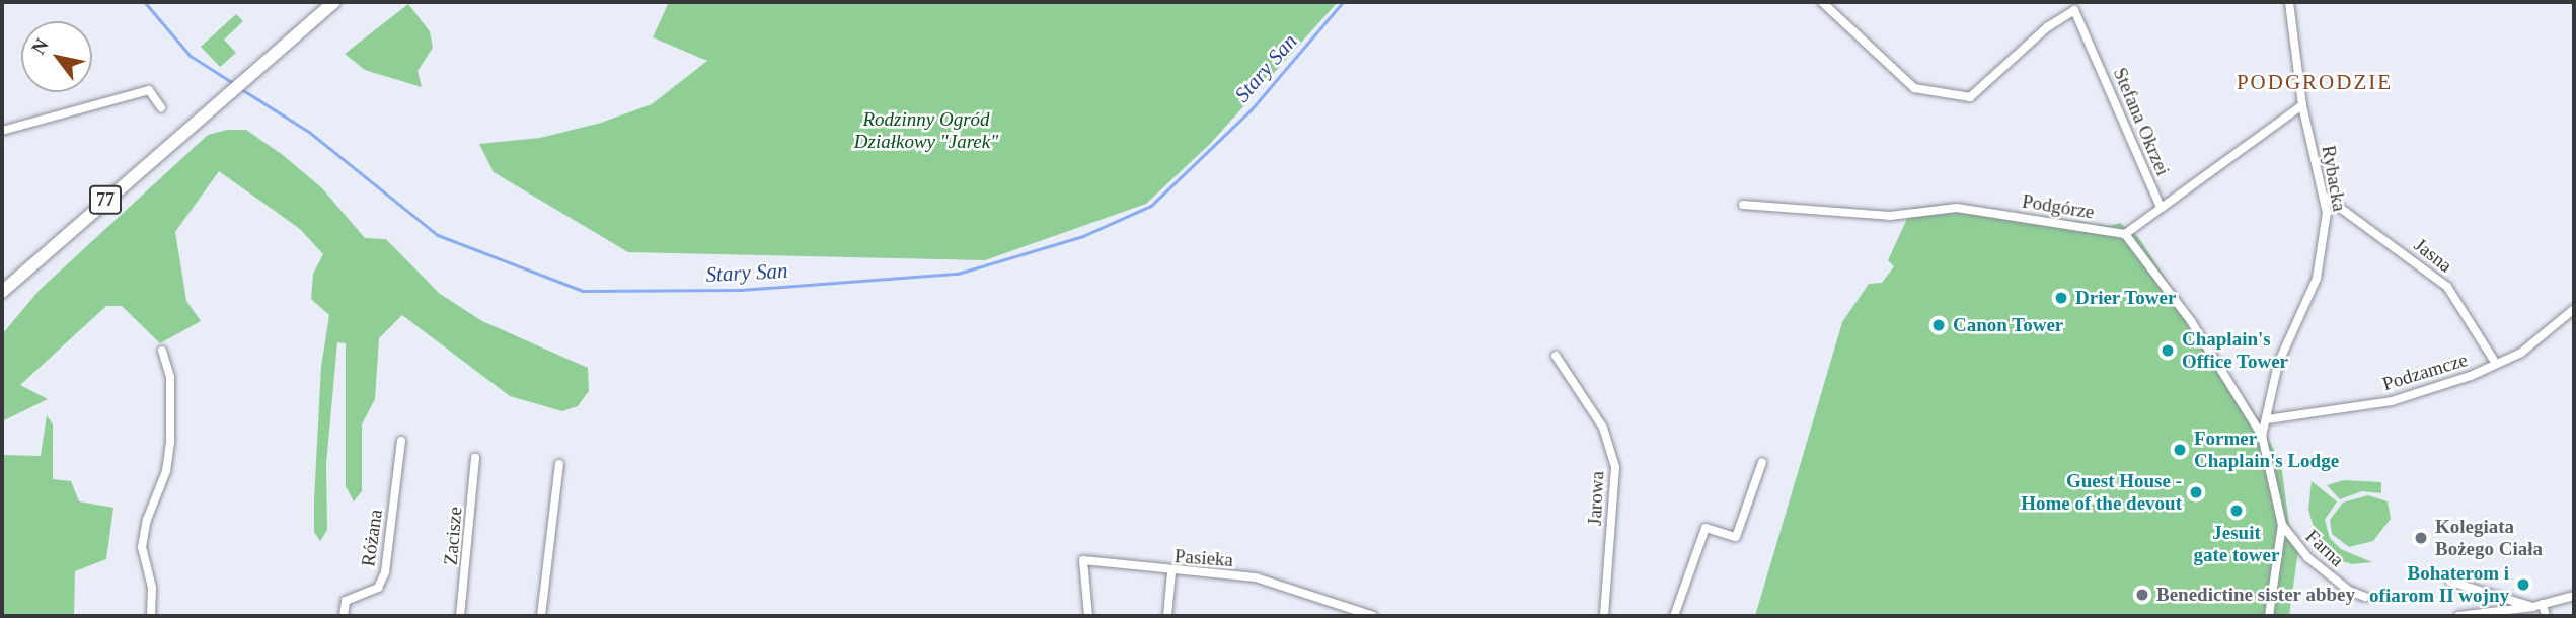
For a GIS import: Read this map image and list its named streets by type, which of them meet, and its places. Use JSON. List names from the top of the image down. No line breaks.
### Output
{"streets":{"main road":["77"],"street":["Stefana Okrzei","Rybacka","Podgórze","Jasna","Podzamcze","Jarowa","Zacisze","Różana","Farna","Pasieka"]},"crossings":[["Stefana Okrzei","Podgórze"],["Rybacka","Jasna"],["Rybacka","Podzamcze"],["Jasna","Podzamcze"]],"districts":["PODGRODZIE"],"water":["Stary San"],"parks":["Rodzinny Ogród Działkowy \"Jarek\""],"places":["Drier Tower","Canon Tower","Chaplain's Office Tower","Former Chaplain's Lodge","Guest House - Home of the devout","Jesuit gate tower","Kolegiata Bożego Ciała","Bohaterom i ofiarom II wojny","Benedictine sister abbey"],"north":"top left"}
